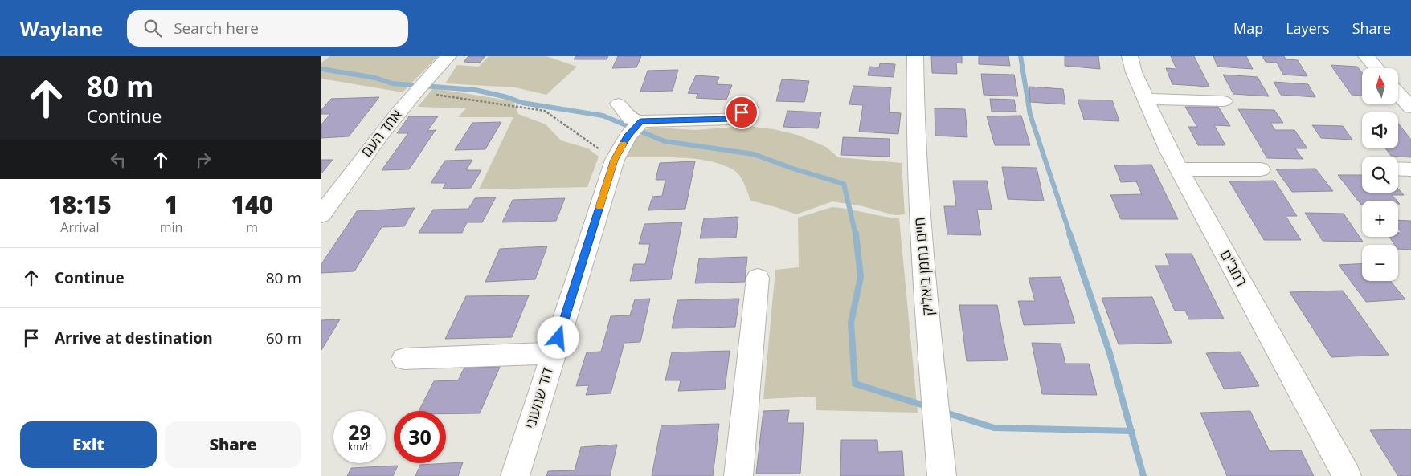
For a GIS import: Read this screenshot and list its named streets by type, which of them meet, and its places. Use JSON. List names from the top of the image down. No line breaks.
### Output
{"streets":{"street":["אחד העם","חיים נחמן ביאליק","רמב\"ם","דוד שמעוני"]},"north":"top","page":{"header":"Waylane","search":"Search here","nav":["Map","Layers","Share"],"turn":["80 m","Continue"],"map_buttons":["+","−"],"eta":["18:15","Arrival","1","min","140","m"],"list":[{"name":"Continue","value":"80 m"},{"name":"Arrive at destination","value":"60 m"}],"speed":"29 km/h","limit":"30","buttons":["Exit","Share"]}}
